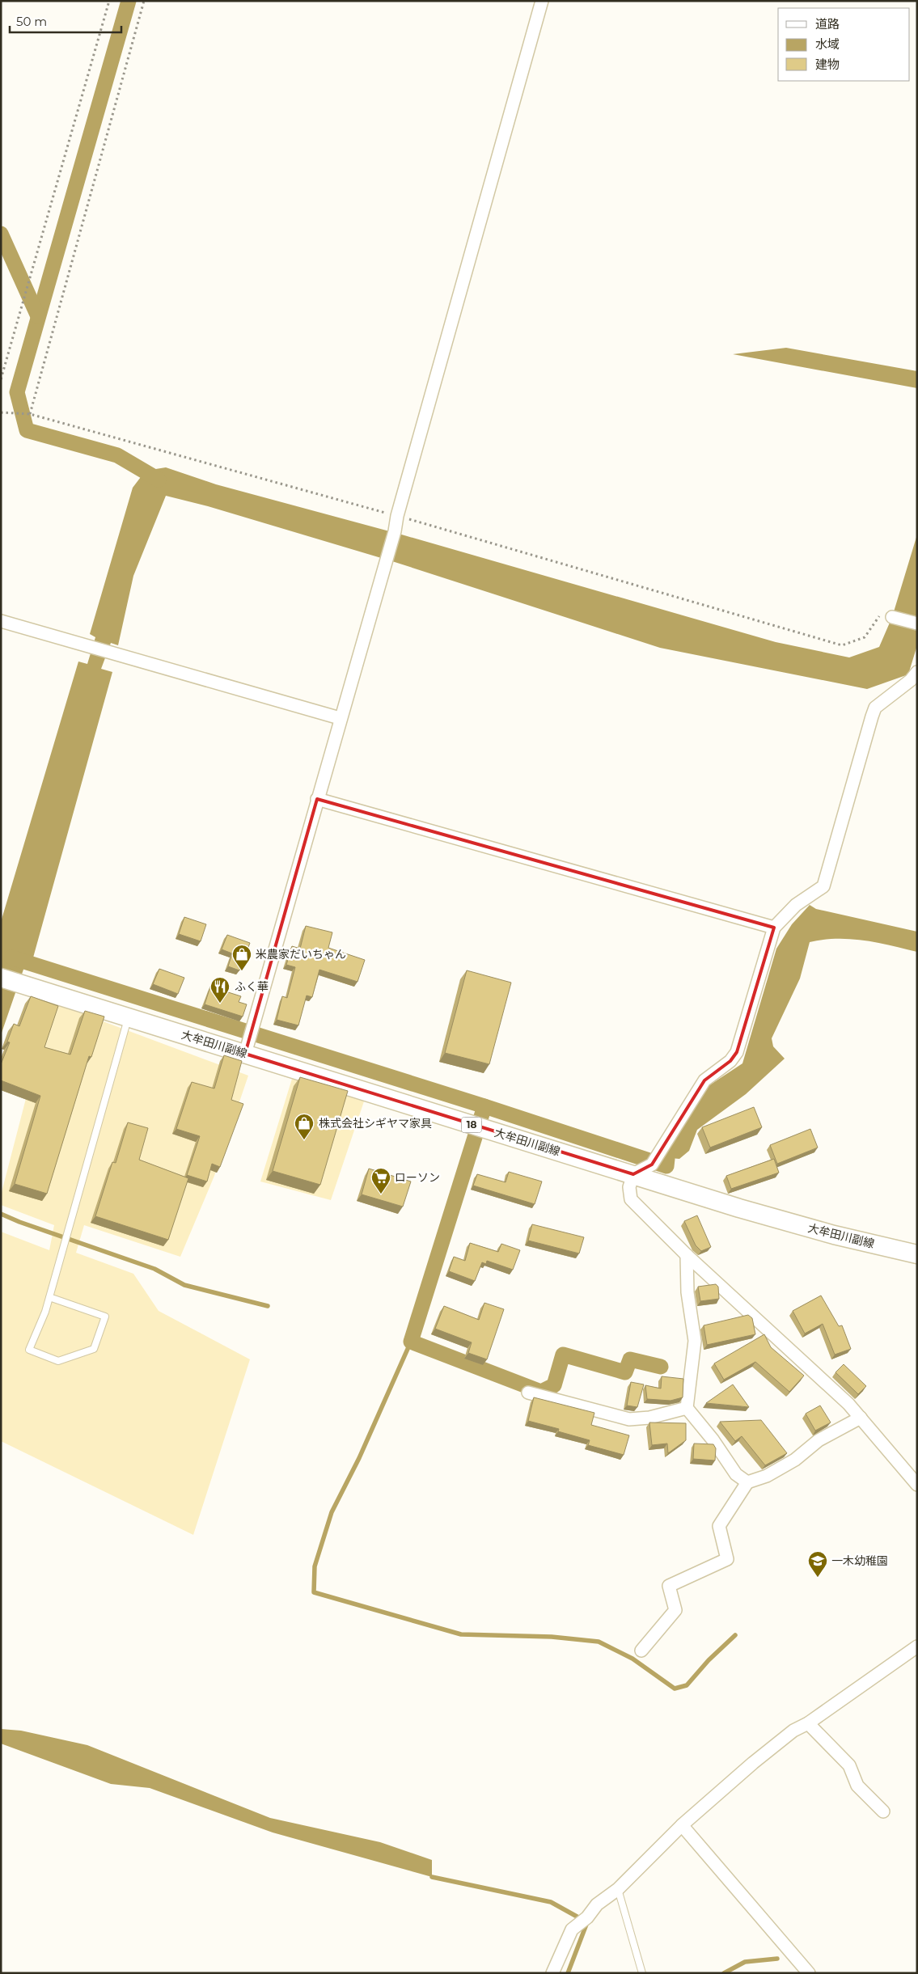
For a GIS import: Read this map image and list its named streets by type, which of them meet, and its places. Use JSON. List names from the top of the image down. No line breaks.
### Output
{"streets":{"main road":["大牟田川副線","18"]},"places":{"shop":["米農家だいちゃん","株式会社シギヤマ家具"],"restaurant":["ふく華"],"supermarket":["ローソン"],"school or university":["一木幼稚園"]},"legend":["道路","水域","建物"],"scale_bar":"50 m"}
